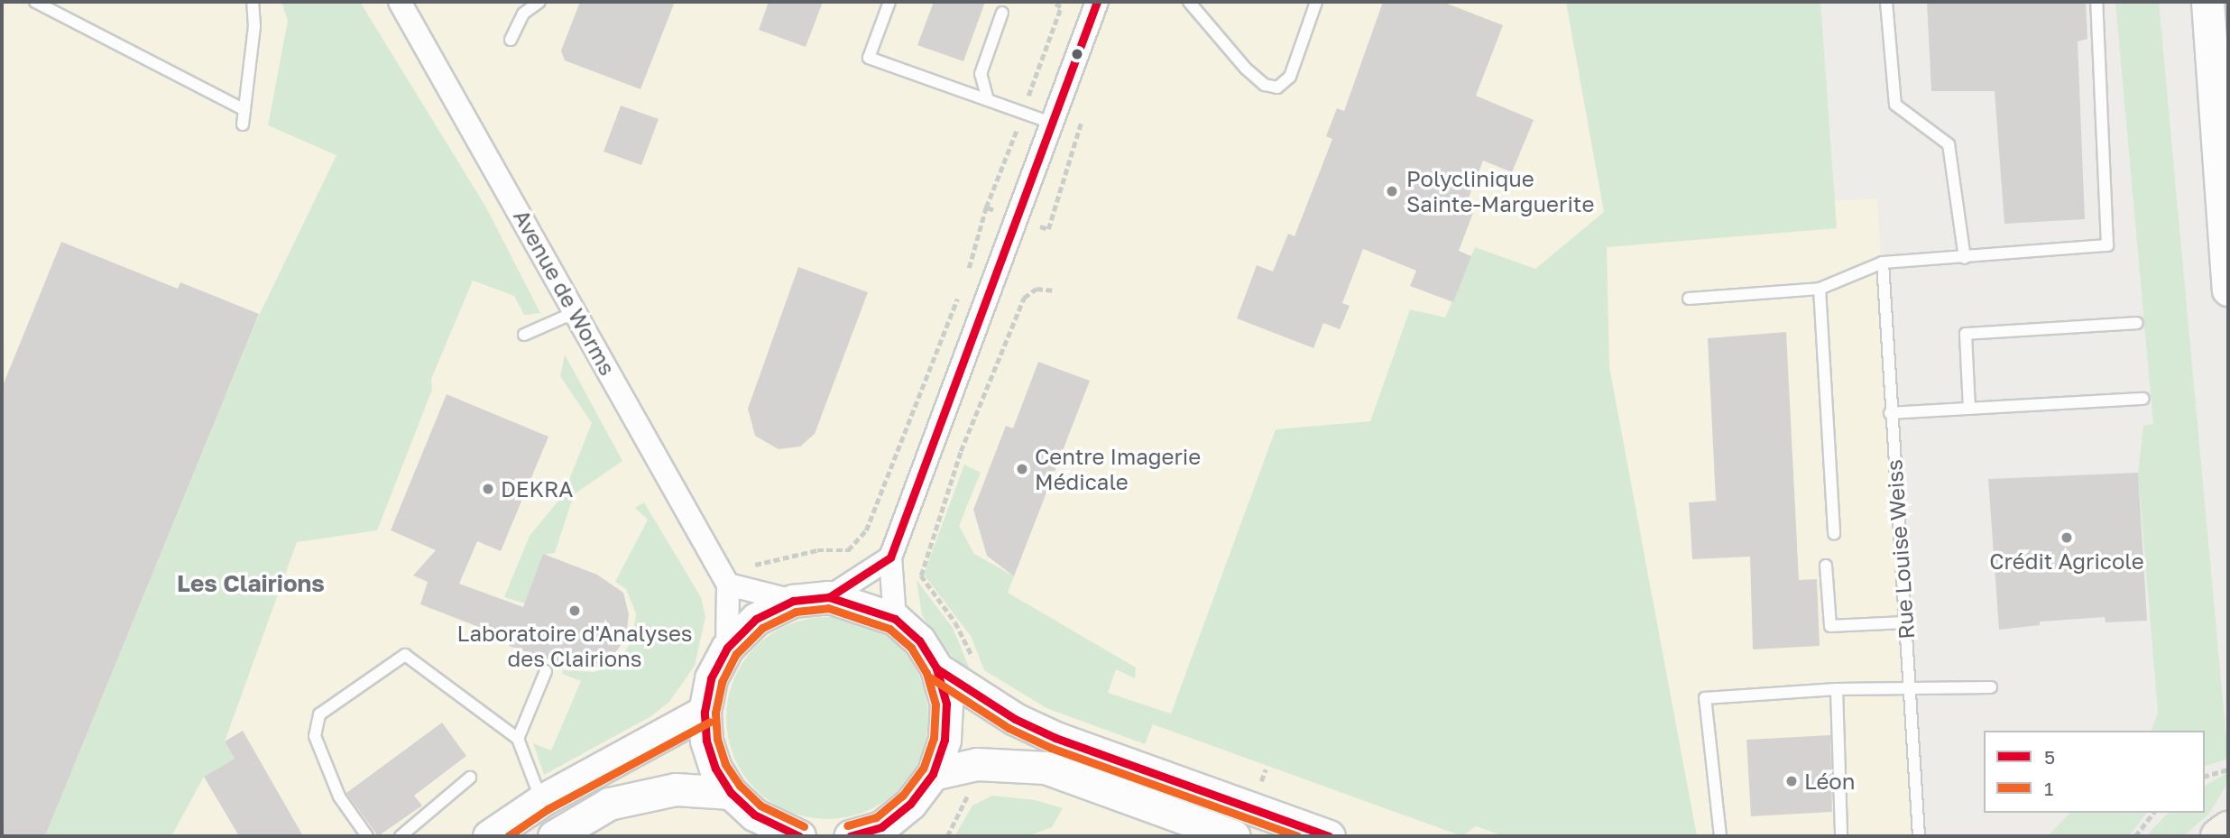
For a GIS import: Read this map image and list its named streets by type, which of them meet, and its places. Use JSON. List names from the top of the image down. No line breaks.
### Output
{"streets":{"street":["Avenue de Worms"],"lane":["Rue Louise Weiss"]},"districts":["Les Clairions"],"places":["Polyclinique Sainte-Marguerite","Centre Imagerie Médicale","DEKRA","Crédit Agricole","Laboratoire d'Analyses des Clairions","Léon"],"lines":["transit line 5","transit line 1"],"legend":["5","1"]}
